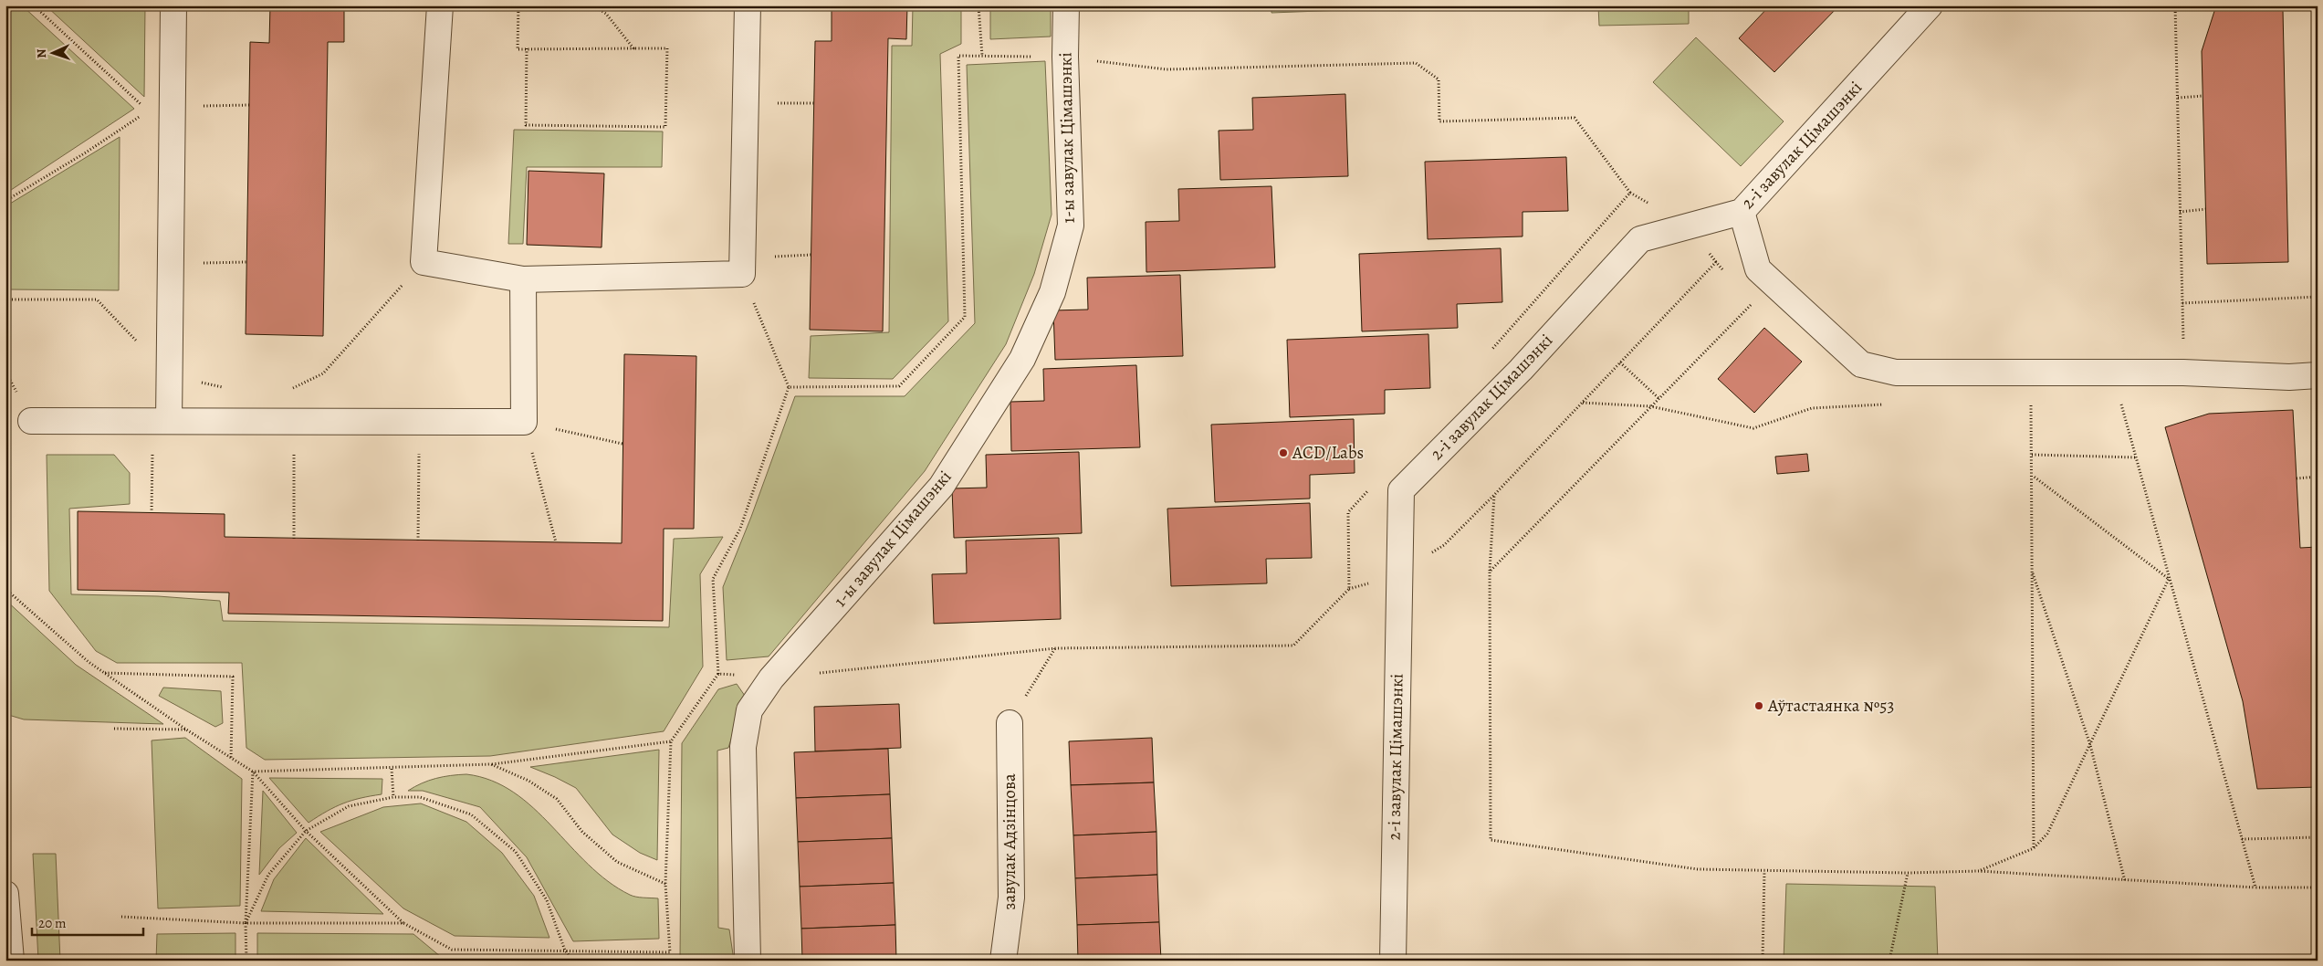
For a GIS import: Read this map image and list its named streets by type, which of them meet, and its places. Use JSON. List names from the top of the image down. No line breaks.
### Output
{"streets":{"street":["1-ы завулак Цімашэнкі","2-і завулак Цімашэнкі","завулак Адзінцова"]},"places":["ACD/Labs","Аўтастаянка №53"],"scale_bar":"20 m","north":"left"}
